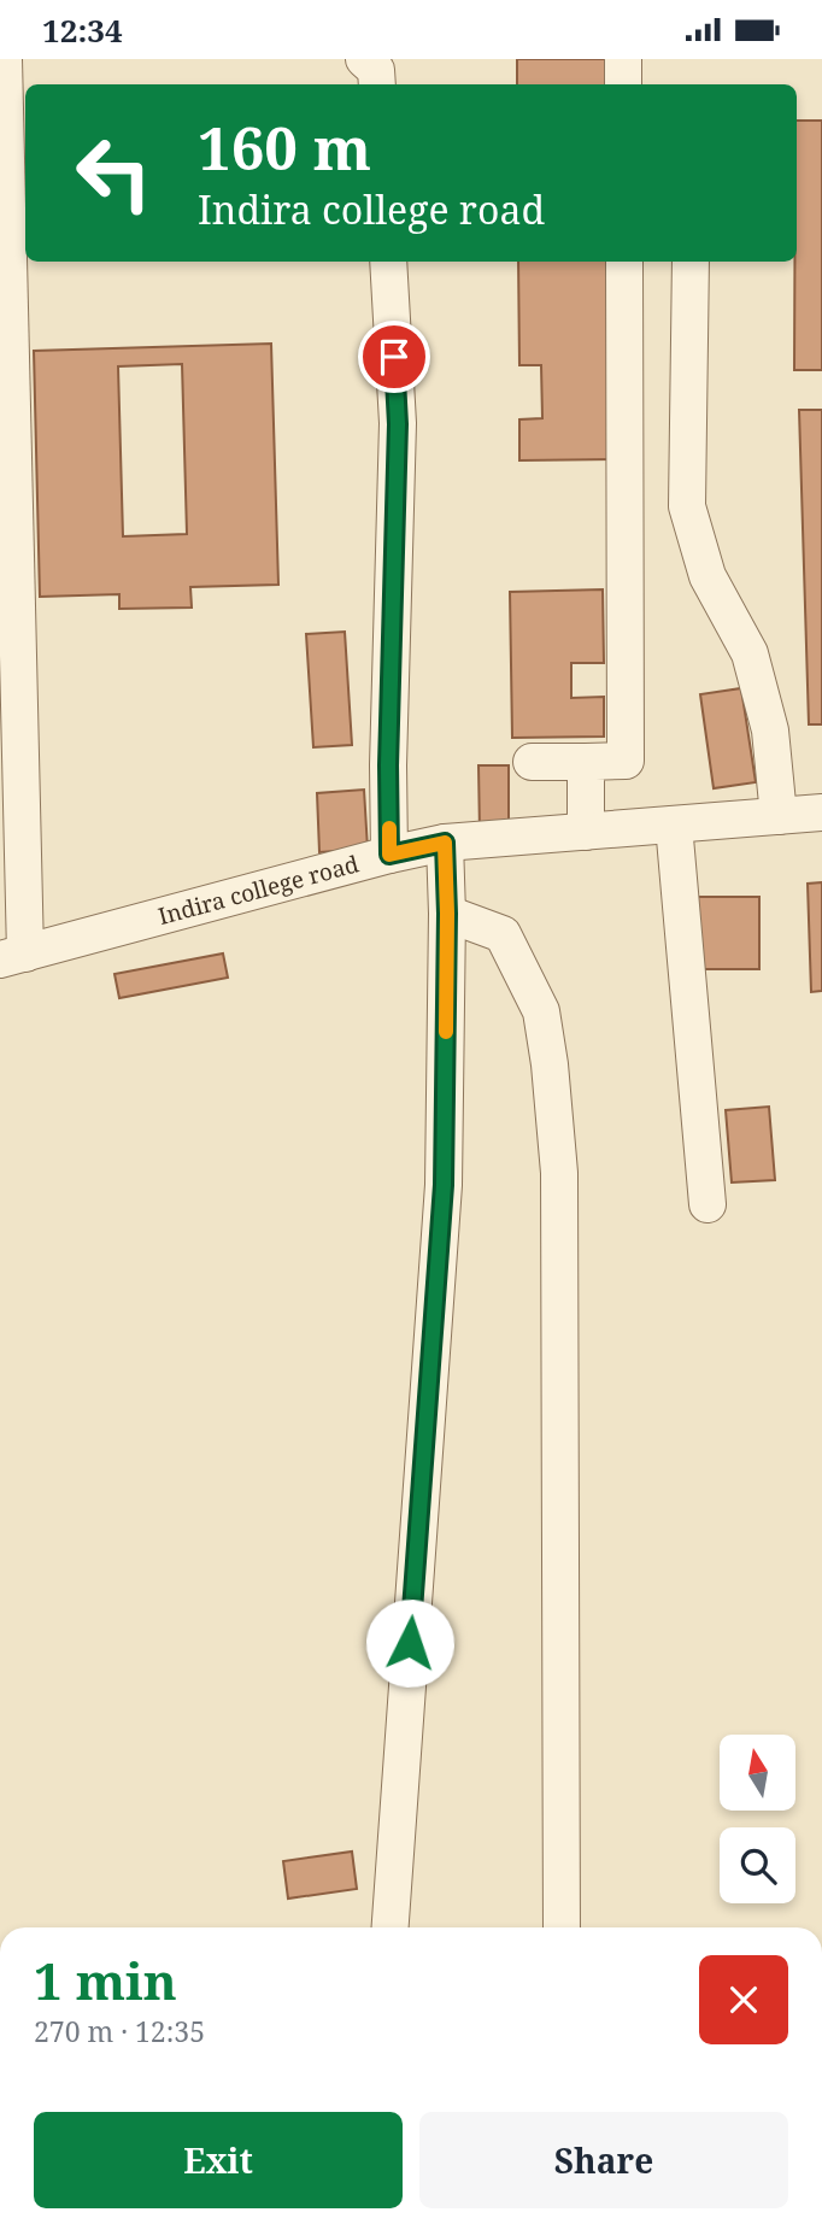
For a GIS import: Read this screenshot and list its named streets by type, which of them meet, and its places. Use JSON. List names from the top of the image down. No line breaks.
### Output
{"streets":{"street":["Indira college road"]},"north":"top","page":{"status":"12:34","turn":["160 m","Indira college road"],"heading":["1 min","270 m · 12:35"],"buttons":["Exit","Share"]}}
